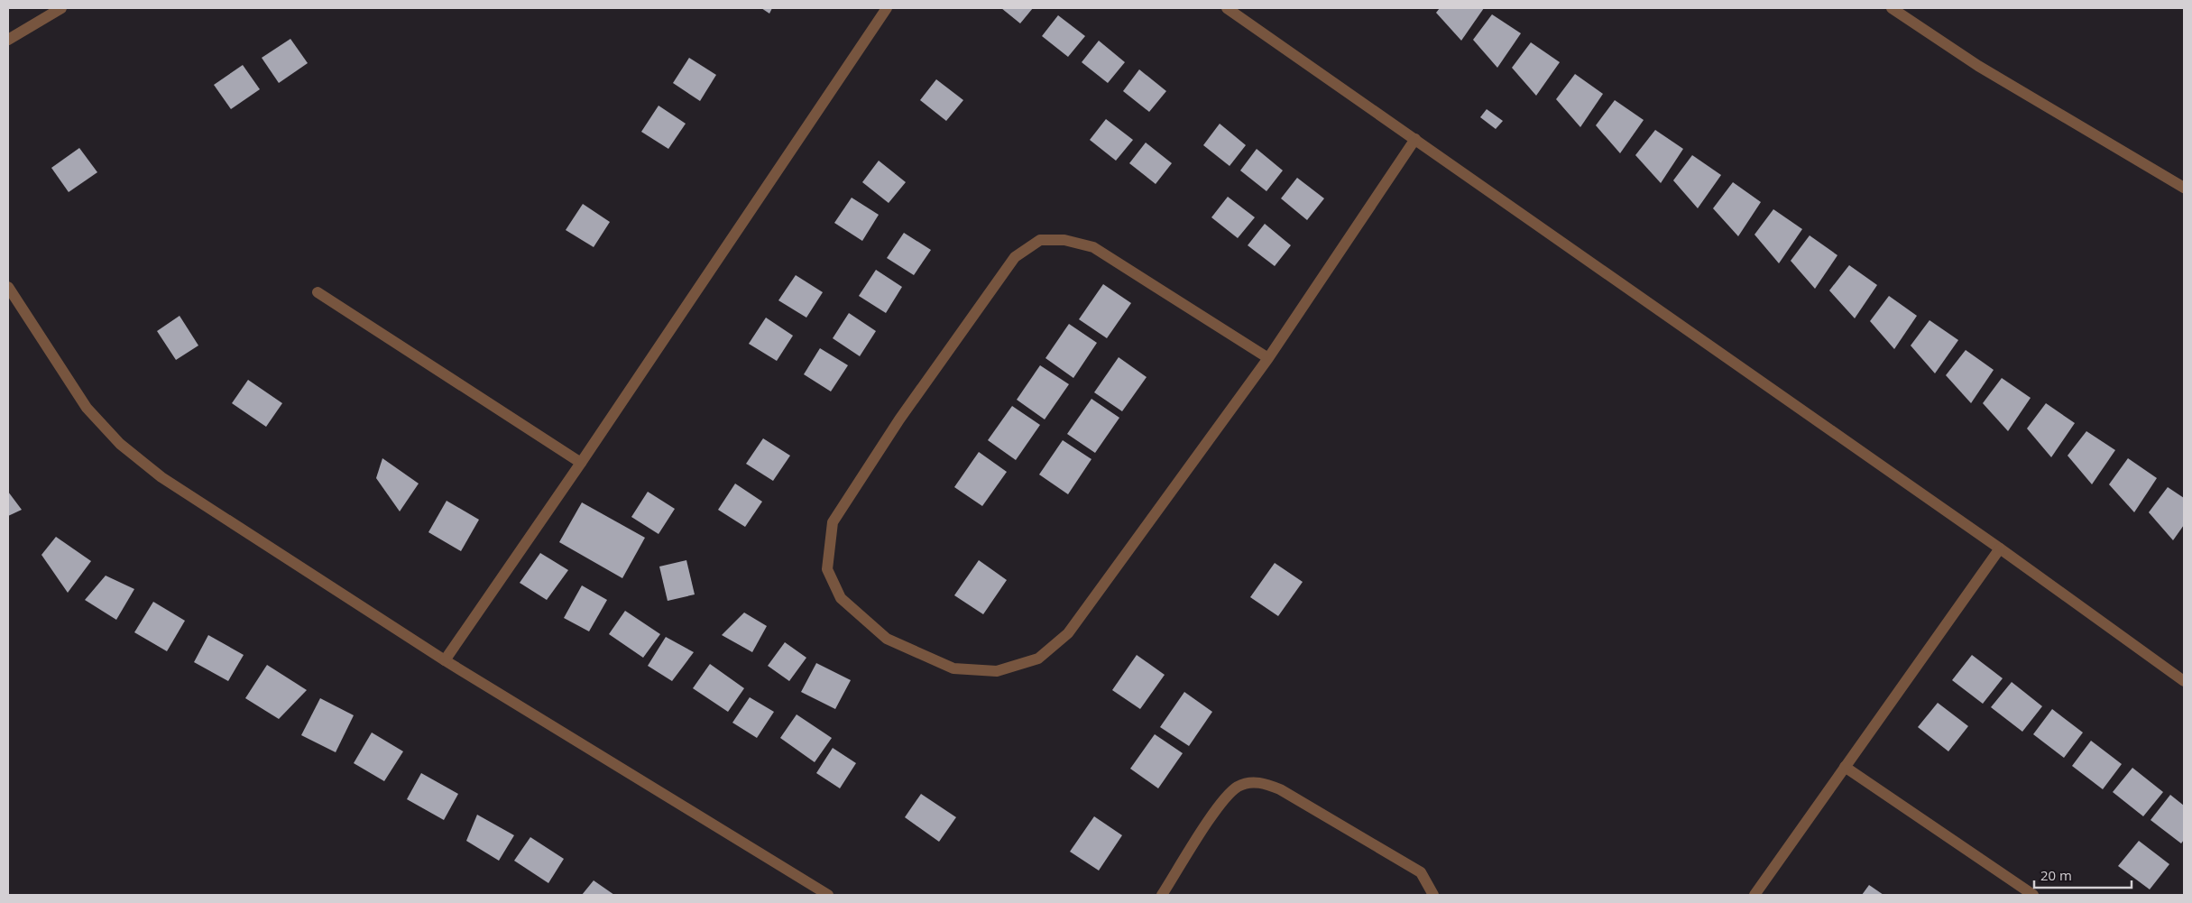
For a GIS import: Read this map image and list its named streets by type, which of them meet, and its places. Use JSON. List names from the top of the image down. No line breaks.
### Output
{"scale_bar":"20 m"}
